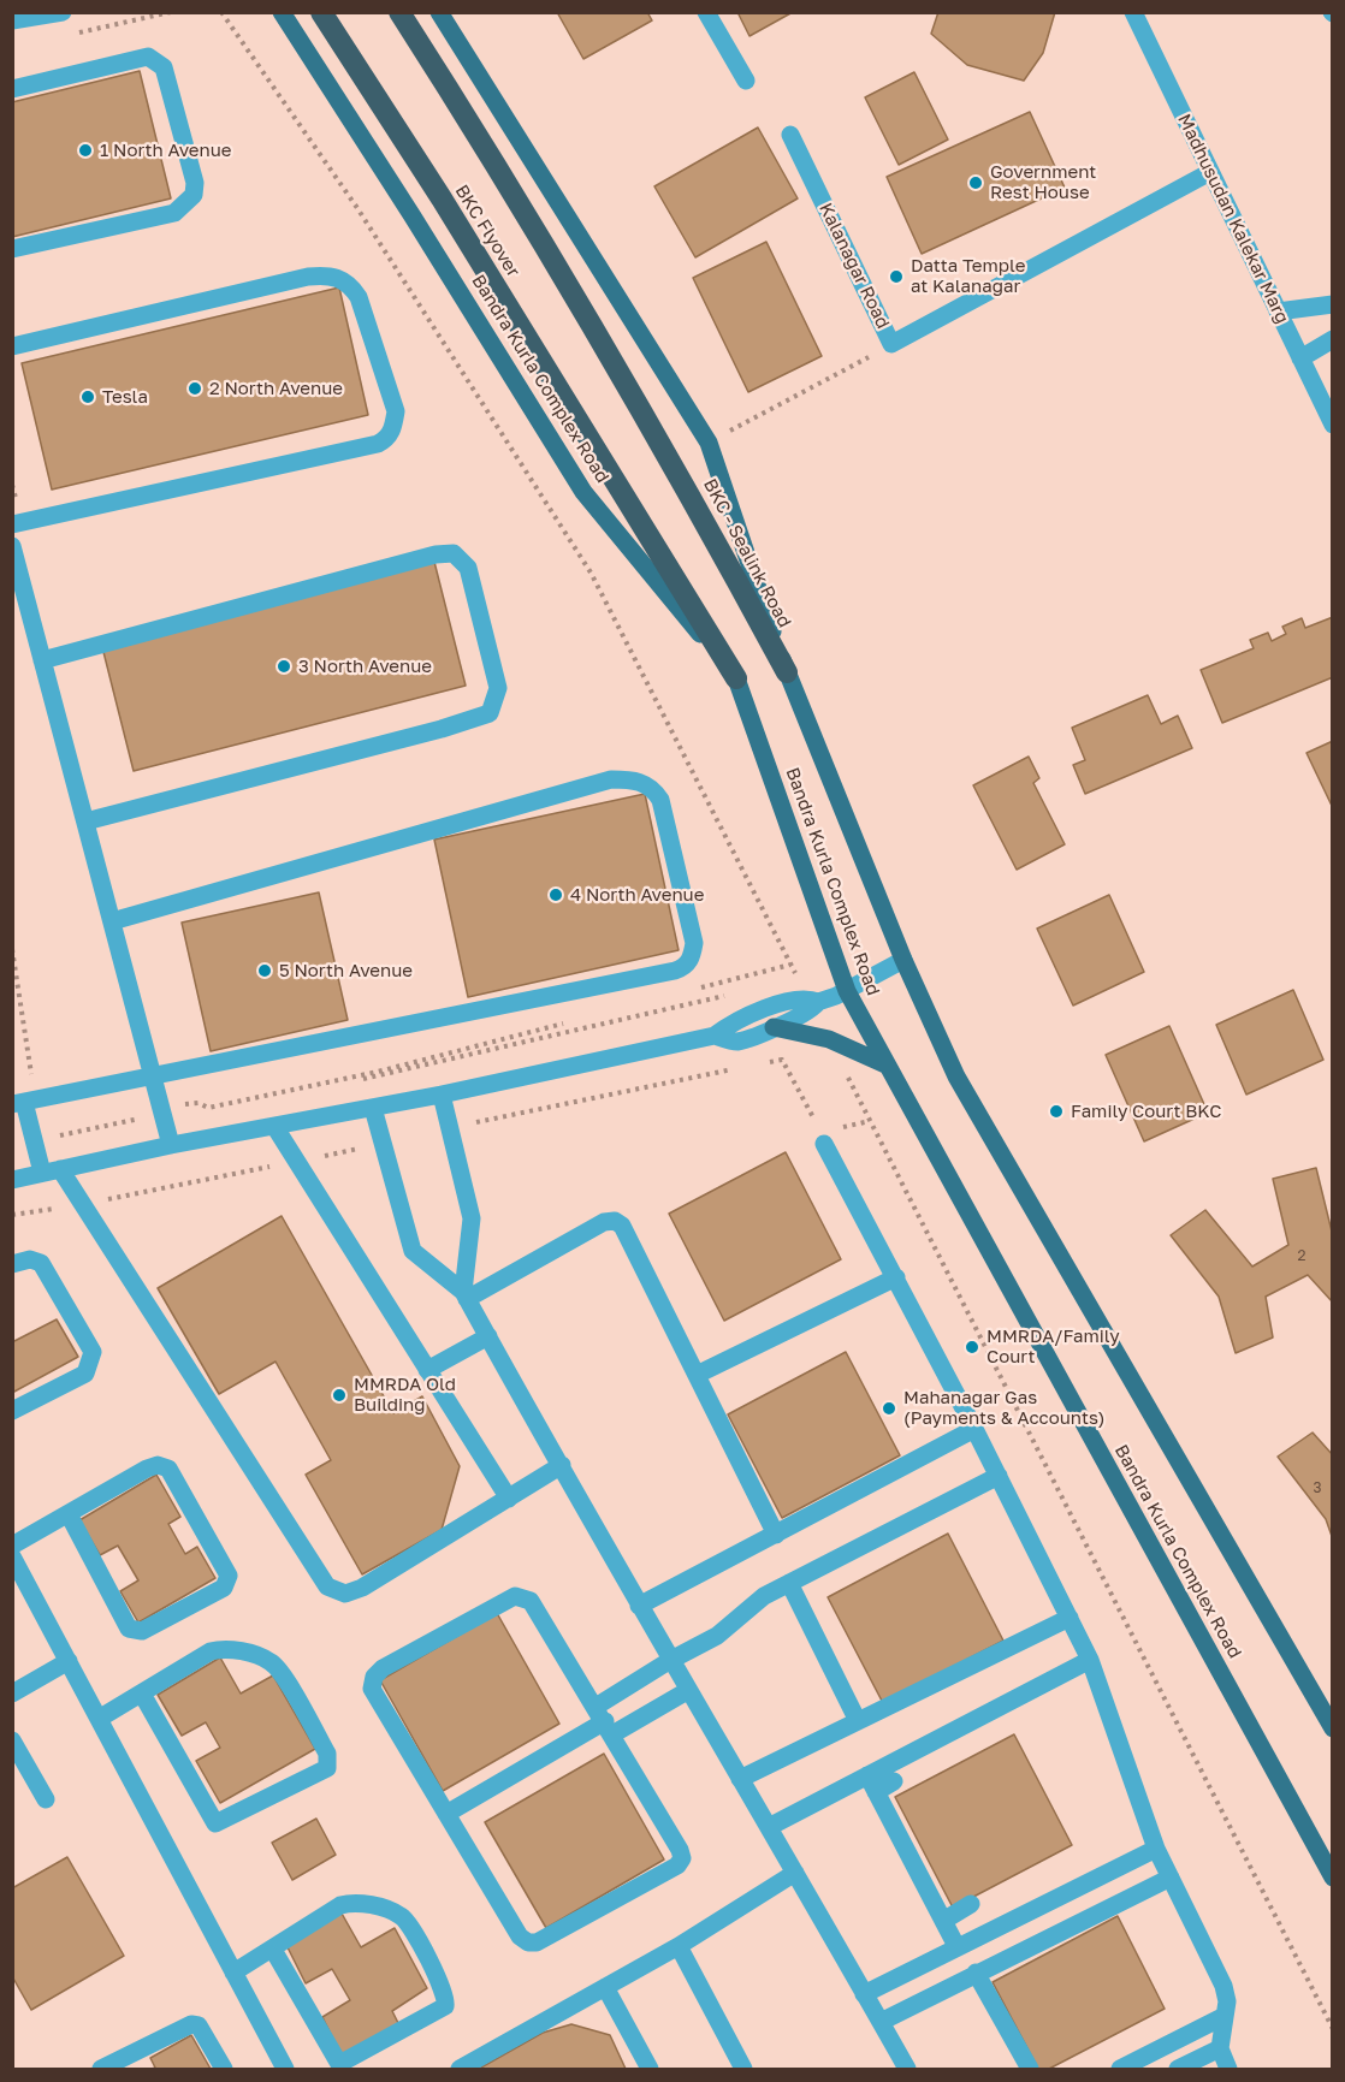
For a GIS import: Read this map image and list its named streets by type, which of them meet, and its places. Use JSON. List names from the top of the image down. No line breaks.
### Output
{"streets":{"highway":["BKC Flyover","BKC - Sealink Road"],"main road":["Bandra Kurla Complex Road"],"street":["Madhusudan Kalekar Marg","Kalanagar Road"]},"crossings":[["Madhusudan Kalekar Marg","Kalanagar Road"],["BKC Flyover","Bandra Kurla Complex Road"],["Bandra Kurla Complex Road","BKC - Sealink Road"]],"places":["1 North Avenue","Government Rest House","Datta Temple at Kalanagar","2 North Avenue","Tesla","3 North Avenue","4 North Avenue","5 North Avenue","Family Court BKC","MMRDA/Family Court","MMRDA Old Building","Mahanagar Gas (Payments & Accounts)"],"house_numbers":["2","3"]}
